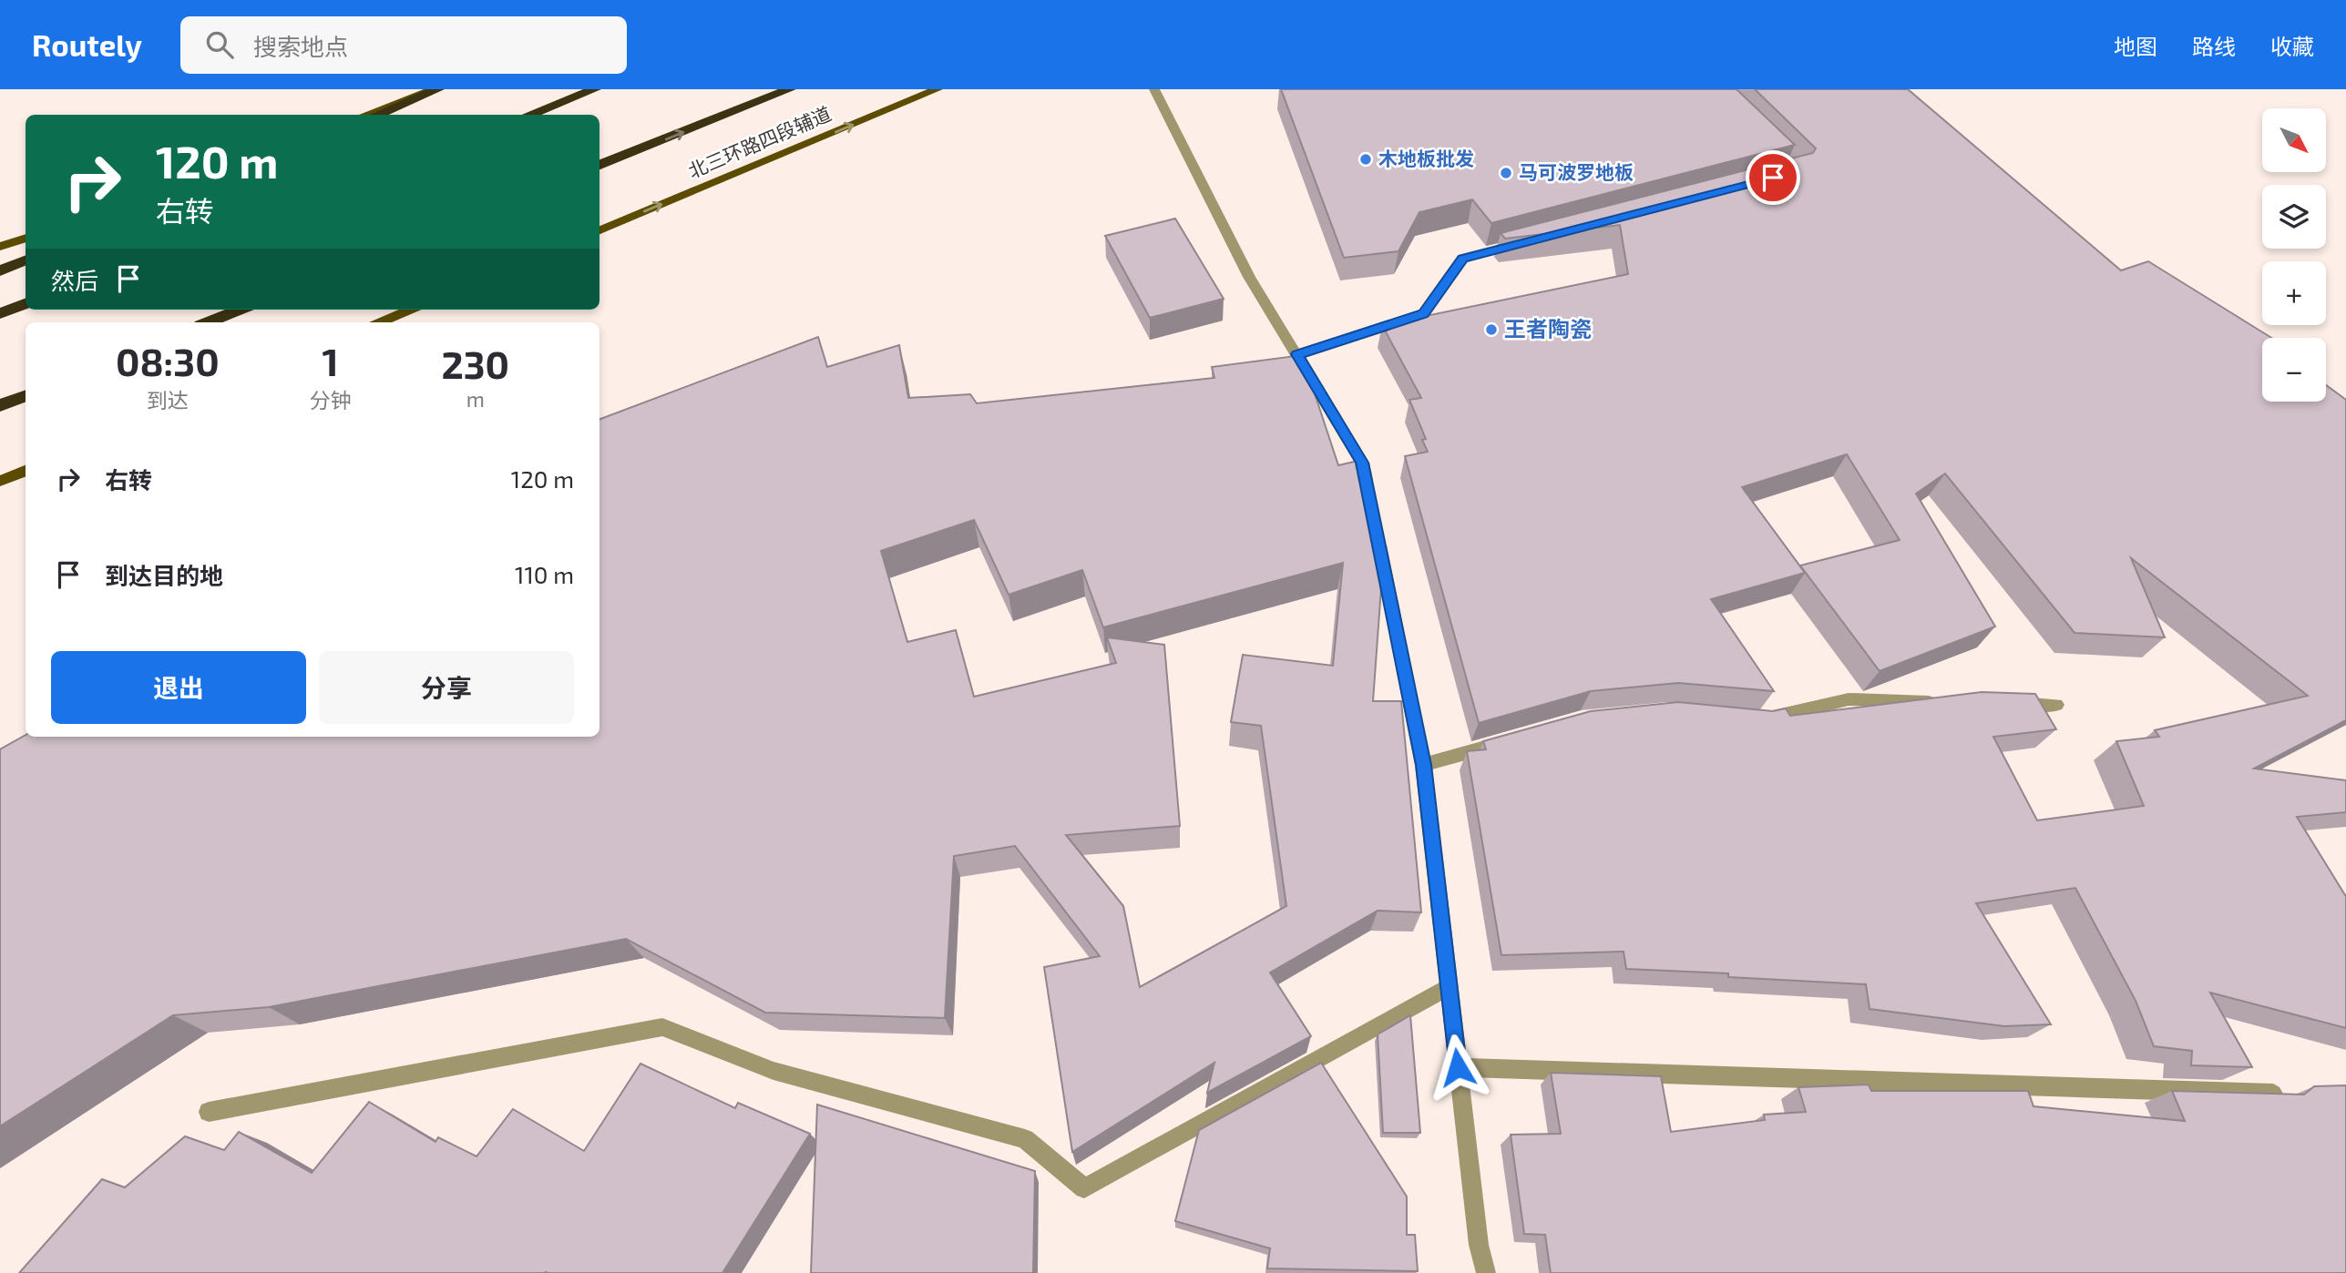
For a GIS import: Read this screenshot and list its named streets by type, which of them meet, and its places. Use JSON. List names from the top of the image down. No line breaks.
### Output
{"streets":{"main road":["北三环路四段辅道"]},"one_way":["北三环路四段辅道"],"places":["木地板批发","马可波罗地板","王者陶瓷"],"north":"bottom right","page":{"header":"Routely","search":"搜索地点","nav":["地图","路线","收藏"],"map_buttons":["+","−"],"turn":["120 m","右转"],"then":"然后","eta":["08:30","到达","1","分钟","230","m"],"list":[{"name":"右转","value":"120 m"},{"name":"到达目的地","value":"110 m"}],"buttons":["退出","分享"]}}
